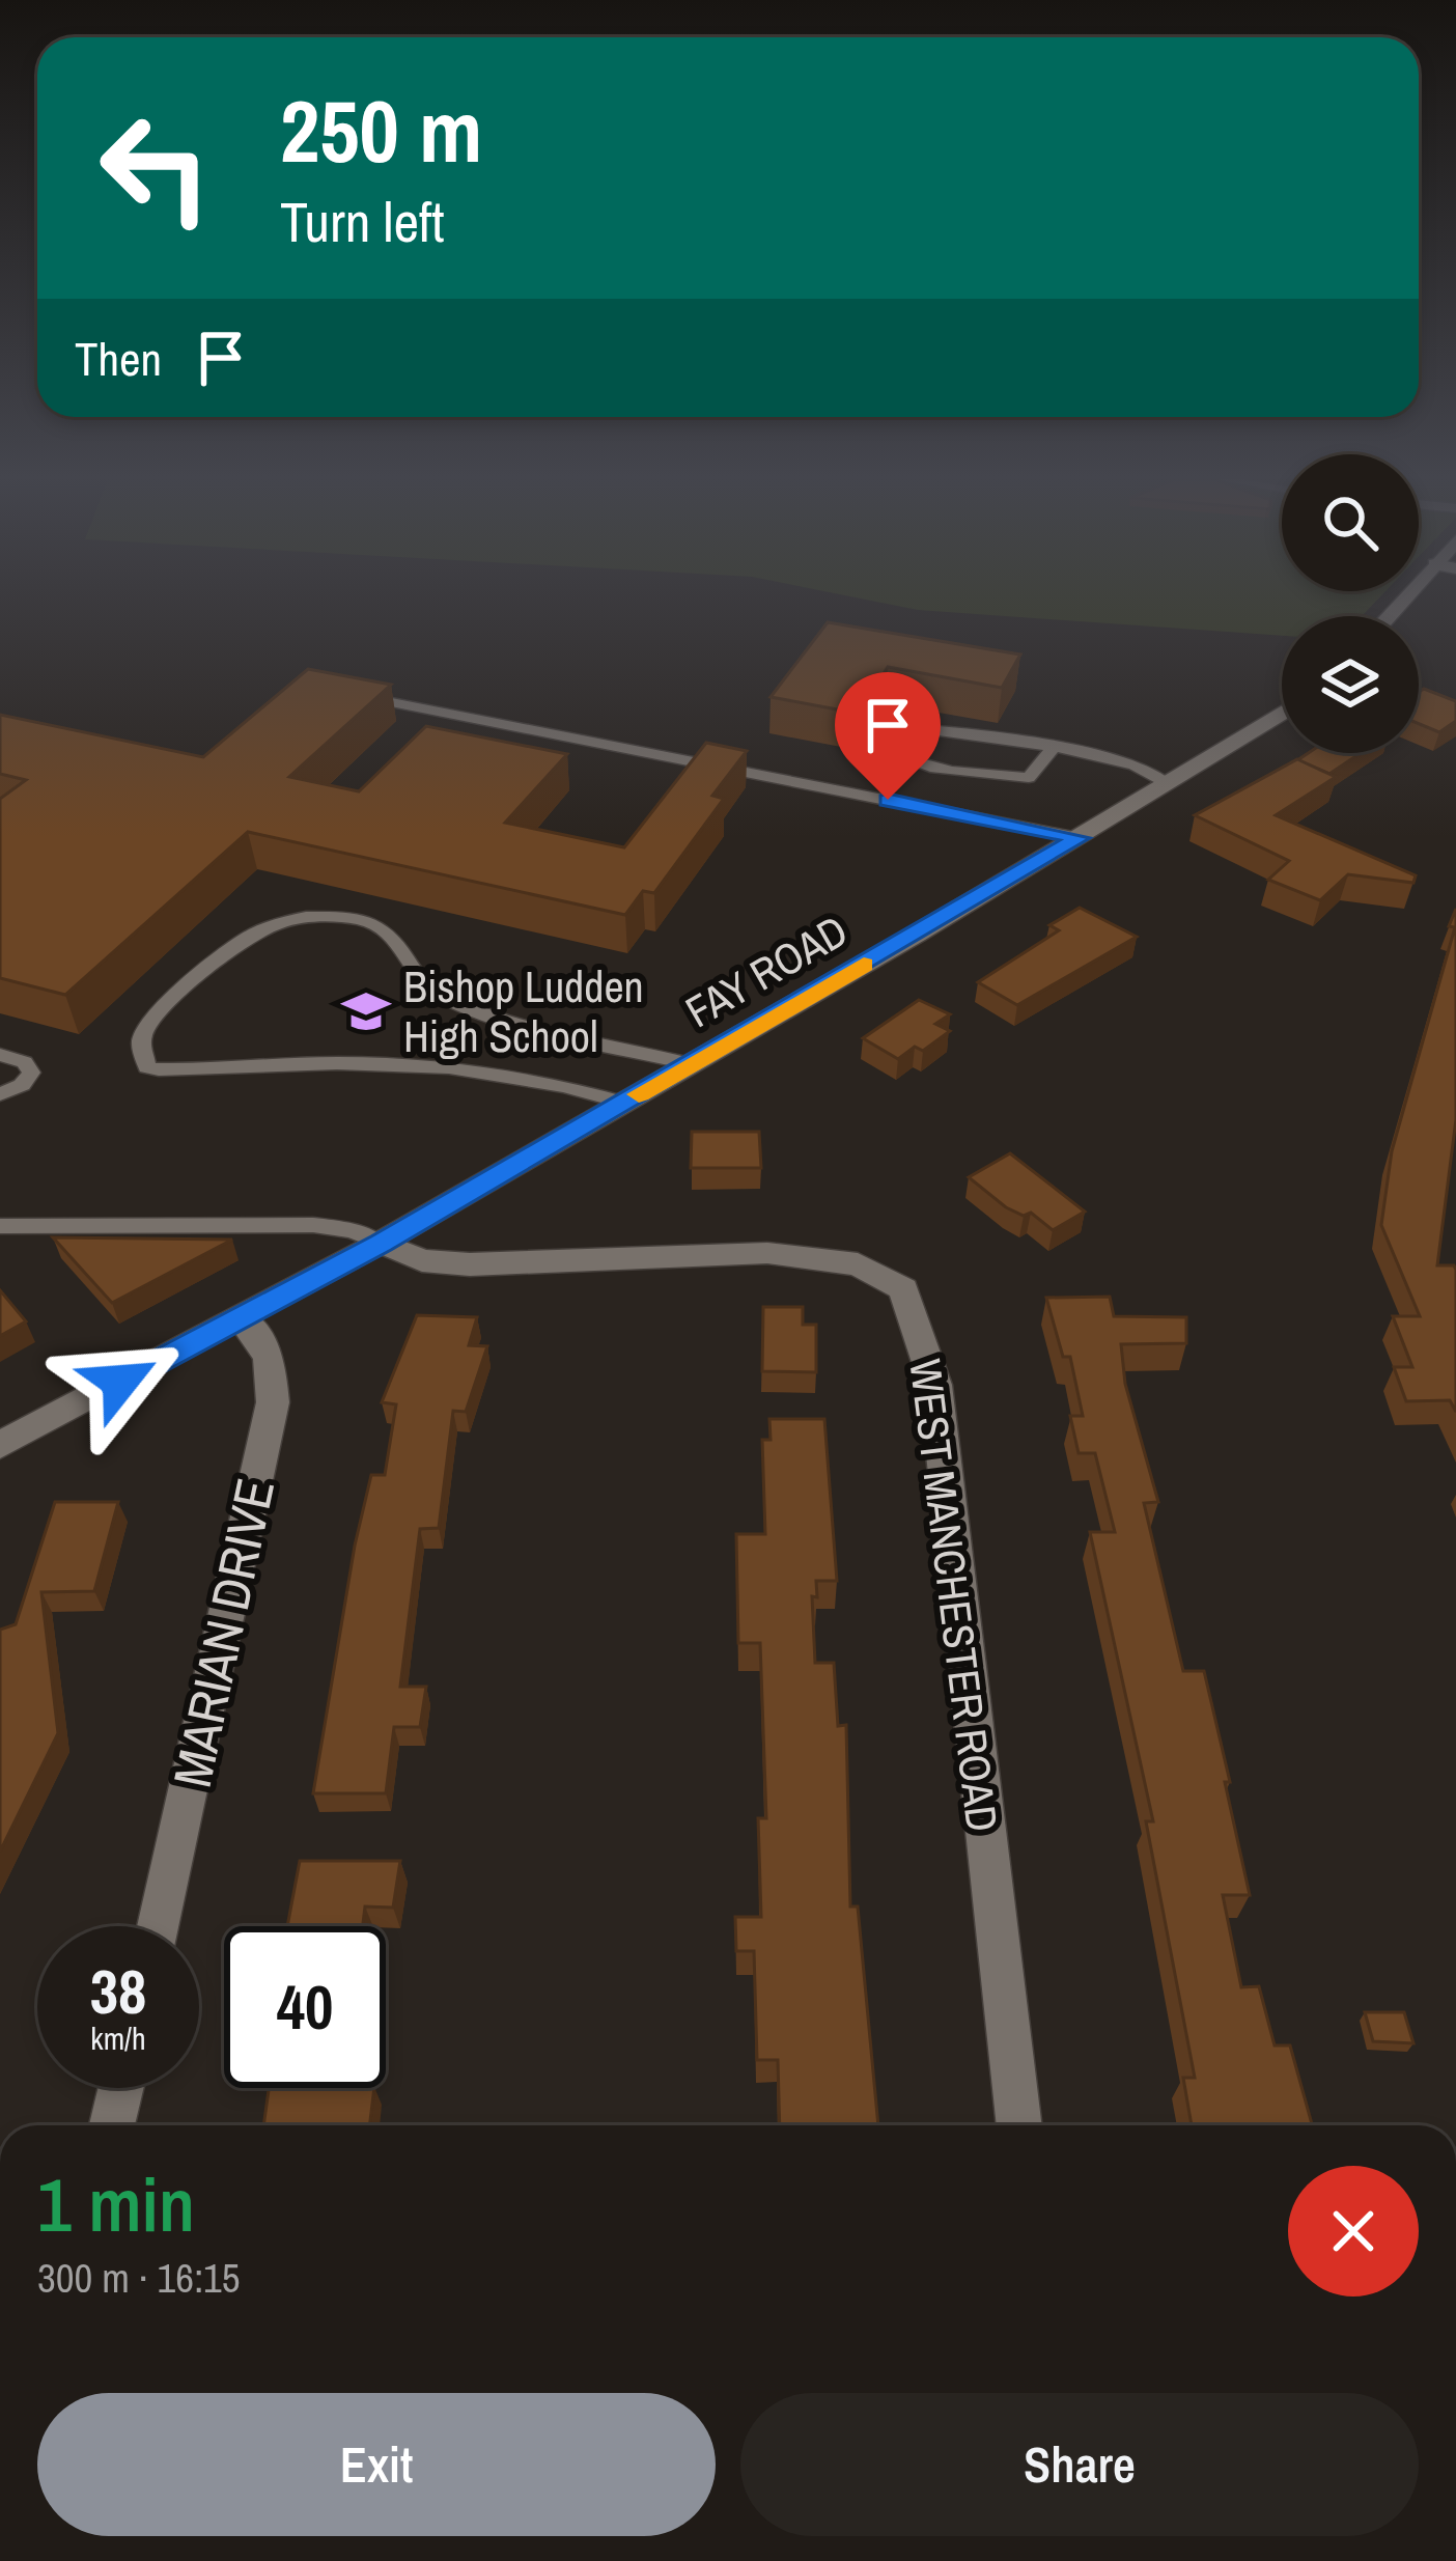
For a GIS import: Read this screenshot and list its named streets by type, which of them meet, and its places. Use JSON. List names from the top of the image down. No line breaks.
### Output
{"streets":{"street":["FAY ROAD","WEST MANCHESTER ROAD","MARIAN DRIVE"]},"crossings":[["FAY ROAD","WEST MANCHESTER ROAD"],["FAY ROAD","MARIAN DRIVE"]],"places":{"school or university":["Bishop Ludden High School"]},"page":{"turn":["250 m","Turn left"],"then":"Then","speed":"38 km/h","limit":"40","heading":["1 min","300 m · 16:15"],"buttons":["Exit","Share"]}}
